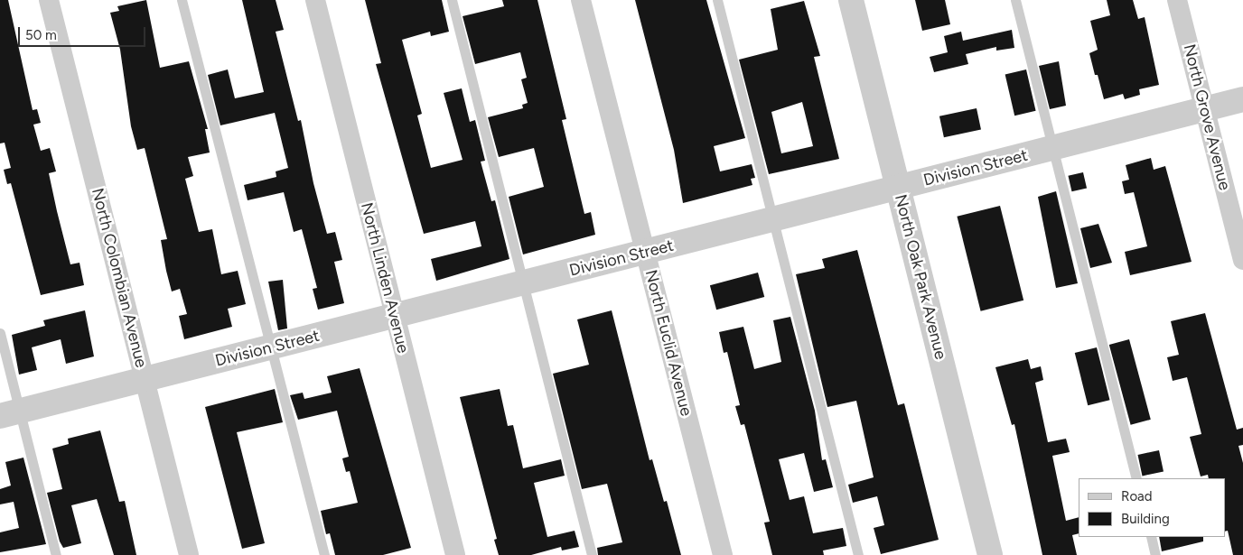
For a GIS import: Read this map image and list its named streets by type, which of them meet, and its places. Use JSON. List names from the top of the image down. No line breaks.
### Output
{"streets":{"street":["North Grove Avenue","Division Street","North Oak Park Avenue","North Colombian Avenue","North Linden Avenue","North Euclid Avenue"]},"crossings":[["North Grove Avenue","Division Street"],["Division Street","North Oak Park Avenue"],["Division Street","North Colombian Avenue"],["Division Street","North Linden Avenue"],["Division Street","North Euclid Avenue"]],"legend":["Road","Building"],"scale_bar":"50 m"}
